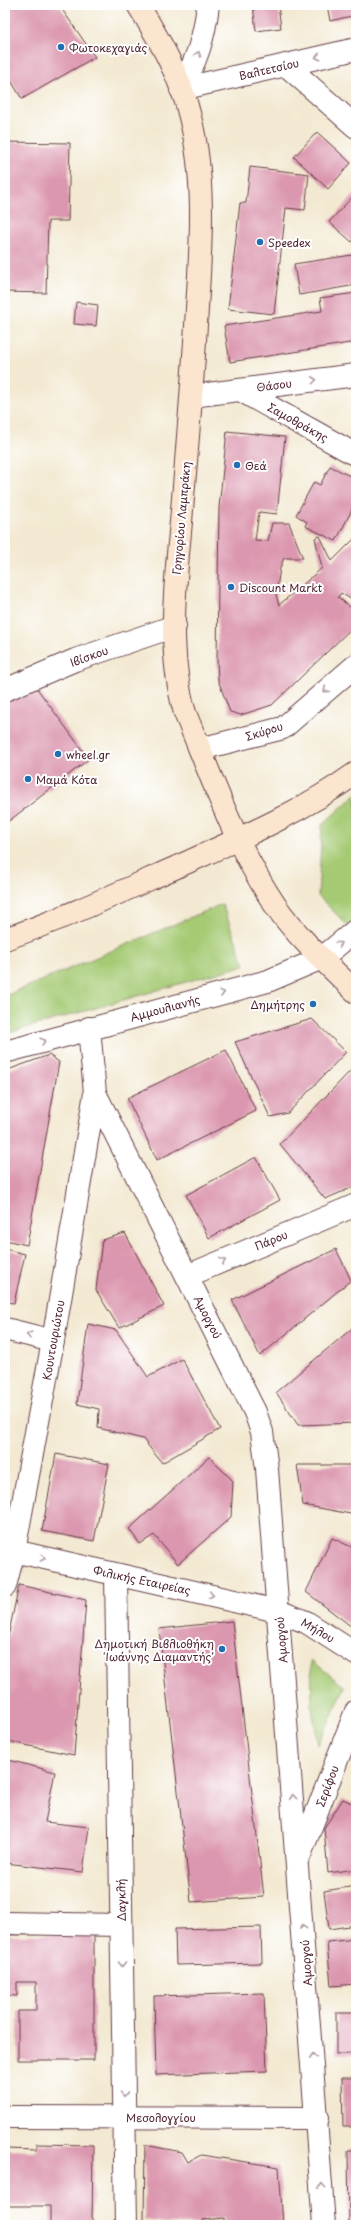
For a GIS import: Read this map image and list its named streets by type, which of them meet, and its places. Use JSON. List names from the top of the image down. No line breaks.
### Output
{"streets":{"main road":["Γρηγορίου Λαμπράκη"],"street":["Βαλτετσίου","Θάσου","Σαμοθράκης","Ιβίσκου","Σκύρου","Αμμουλιανής","Πάρου","Αμοργού","Κουντουριώτου","Φιλικής Εταιρείας","Μήλου","Σερίφου","Δαγκλή","Μεσολογγίου"]},"crossings":[["Βαλτετσίου","Γρηγορίου Λαμπράκη"],["Θάσου","Σαμοθράκης"],["Θάσου","Γρηγορίου Λαμπράκη"],["Γρηγορίου Λαμπράκη","Ιβίσκου"],["Γρηγορίου Λαμπράκη","Σκύρου"],["Γρηγορίου Λαμπράκη","Αμμουλιανής"],["Πάρου","Αμοργού"],["Αμοργού","Κουντουριώτου"],["Αμοργού","Φιλικής Εταιρείας"],["Αμοργού","Μήλου"],["Αμοργού","Σερίφου"],["Αμοργού","Μεσολογγίου"],["Κουντουριώτου","Φιλικής Εταιρείας"],["Φιλικής Εταιρείας","Μήλου"],["Φιλικής Εταιρείας","Δαγκλή"],["Δαγκλή","Μεσολογγίου"]],"one_way":["Βαλτετσίου","Θάσου","Σκύρου","Αμμουλιανής","Πάρου","Αμοργού","Φιλικής Εταιρείας"],"places":["Φωτοκεχαγιάς","Speedex","Θεά","Discount Markt","wheel.gr","Μαμά Κότα","Δημήτρης","Δημοτική Βιβλιοθήκη 'Ιωάννης Διαμαντής'"]}
